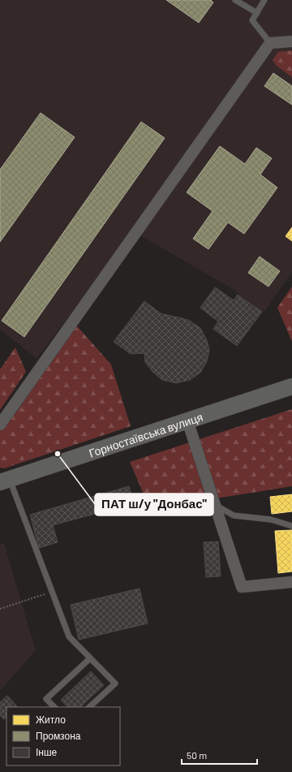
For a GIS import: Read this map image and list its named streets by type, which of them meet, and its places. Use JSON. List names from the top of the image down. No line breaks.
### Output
{"streets":{"main road":["Горностаївська вулиця"]},"places":["ПАТ ш/у \"Донбас\""],"legend":["Житло","Промзона","Інше"],"scale_bar":"50 m"}
